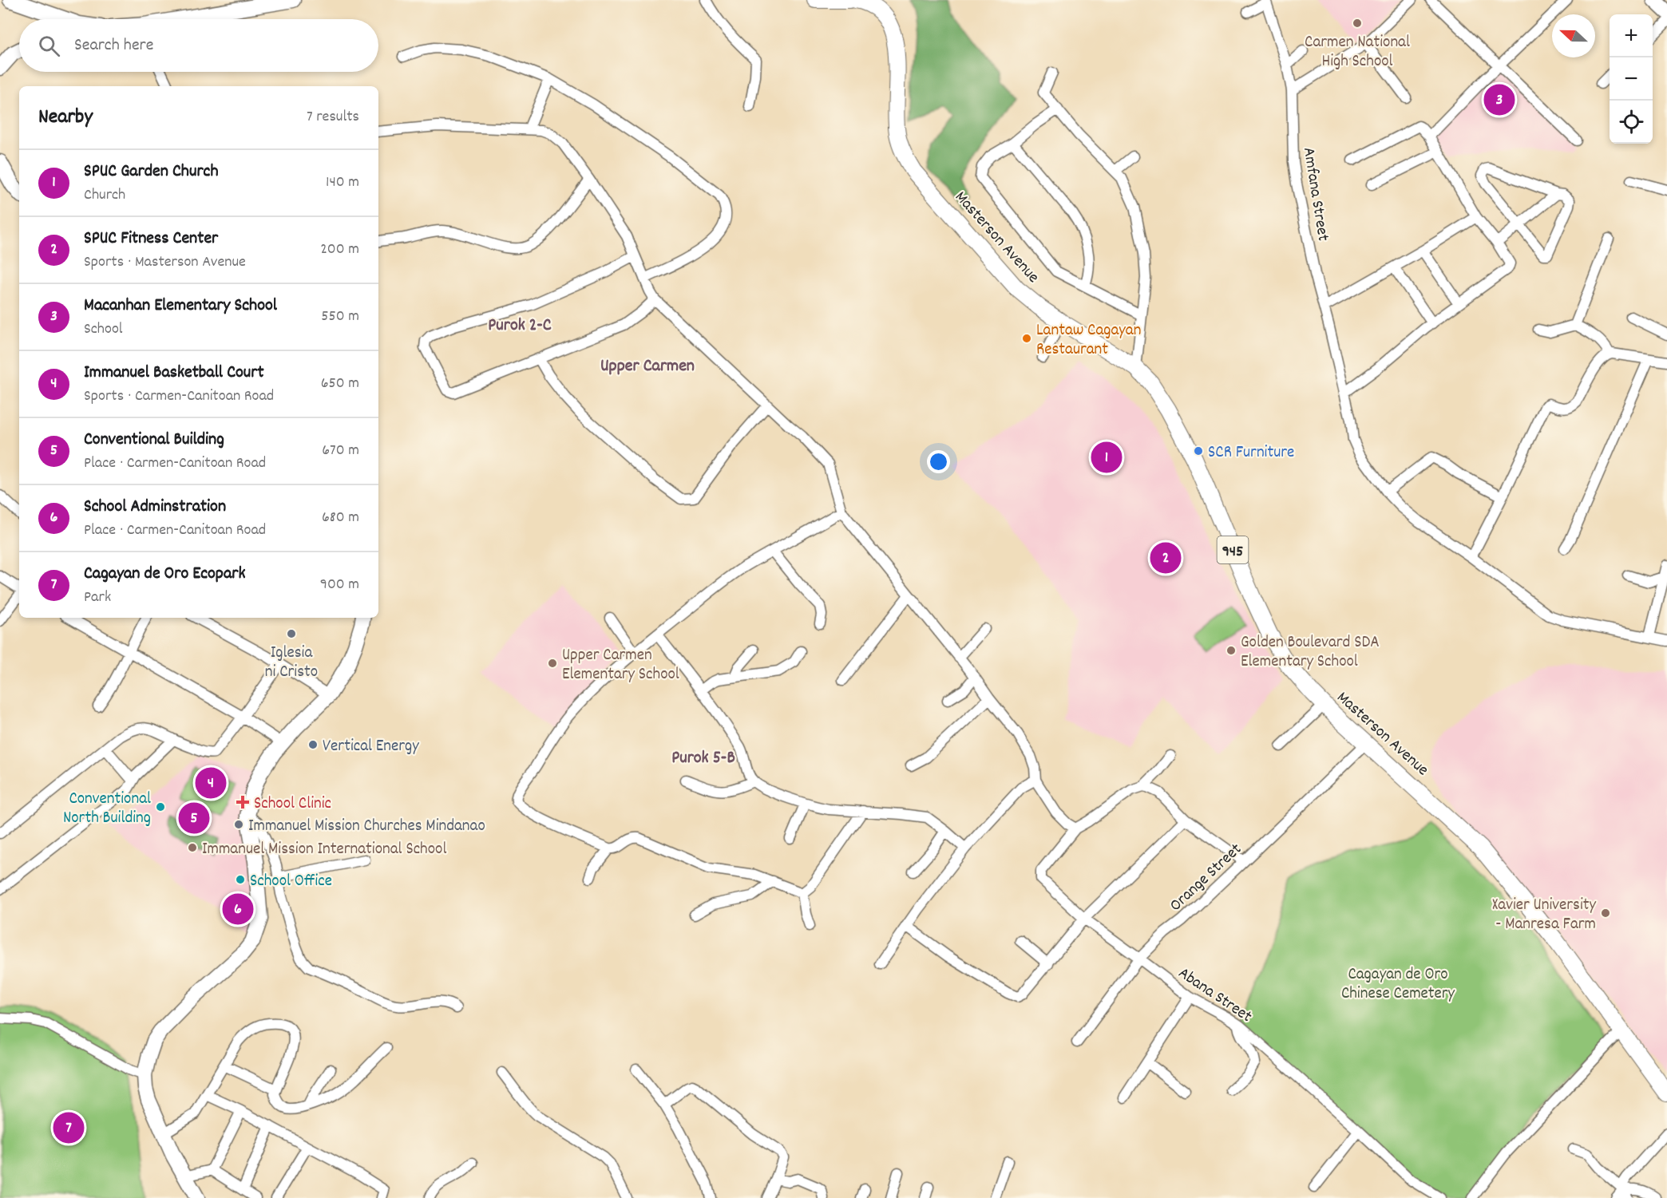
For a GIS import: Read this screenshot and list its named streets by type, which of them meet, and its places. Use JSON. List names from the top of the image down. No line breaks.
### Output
{"streets":{"main road":["Masterson Avenue","945"],"street":["Amfana Street","Orange Street","Abana Street"]},"crossings":[["Masterson Avenue","Orange Street"],["Orange Street","Abana Street"]],"districts":["Purok 2-C","Upper Carmen","Purok 5-B"],"parks":["Cagayan de Oro Chinese Cemetery"],"places":{"other":["Carmen National High School","Lantaw Cagayan Restaurant","SCR Furniture","Iglesia ni Cristo","Golden Boulevard SDA Elementary School","Upper Carmen Elementary School","Vertical Energy","Conventional North Building","Immanuel Mission Churches Mindanao","Immanuel Mission International School","School Office","Xavier University - Manresa Farm"],"health":["School Clinic"]},"north":"left","page":{"map_buttons":["+","−"],"search":"Search here","pins":["3","1","2","4","5","6","7"],"heading":["Nearby","7 results"],"list":[{"mark":"1","name":"SPUC Garden Church","note":"Church","value":"140 m"},{"mark":"2","name":"SPUC Fitness Center","note":"Sports · Masterson Avenue","value":"200 m"},{"mark":"3","name":"Macanhan Elementary School","note":"School","value":"550 m"},{"mark":"4","name":"Immanuel Basketball Court","note":"Sports · Carmen-Canitoan Road","value":"650 m"},{"mark":"5","name":"Conventional Building","note":"Place · Carmen-Canitoan Road","value":"670 m"},{"mark":"6","name":"School Adminstration","note":"Place · Carmen-Canitoan Road","value":"680 m"},{"mark":"7","name":"Cagayan de Oro Ecopark","note":"Park","value":"900 m"}]}}
